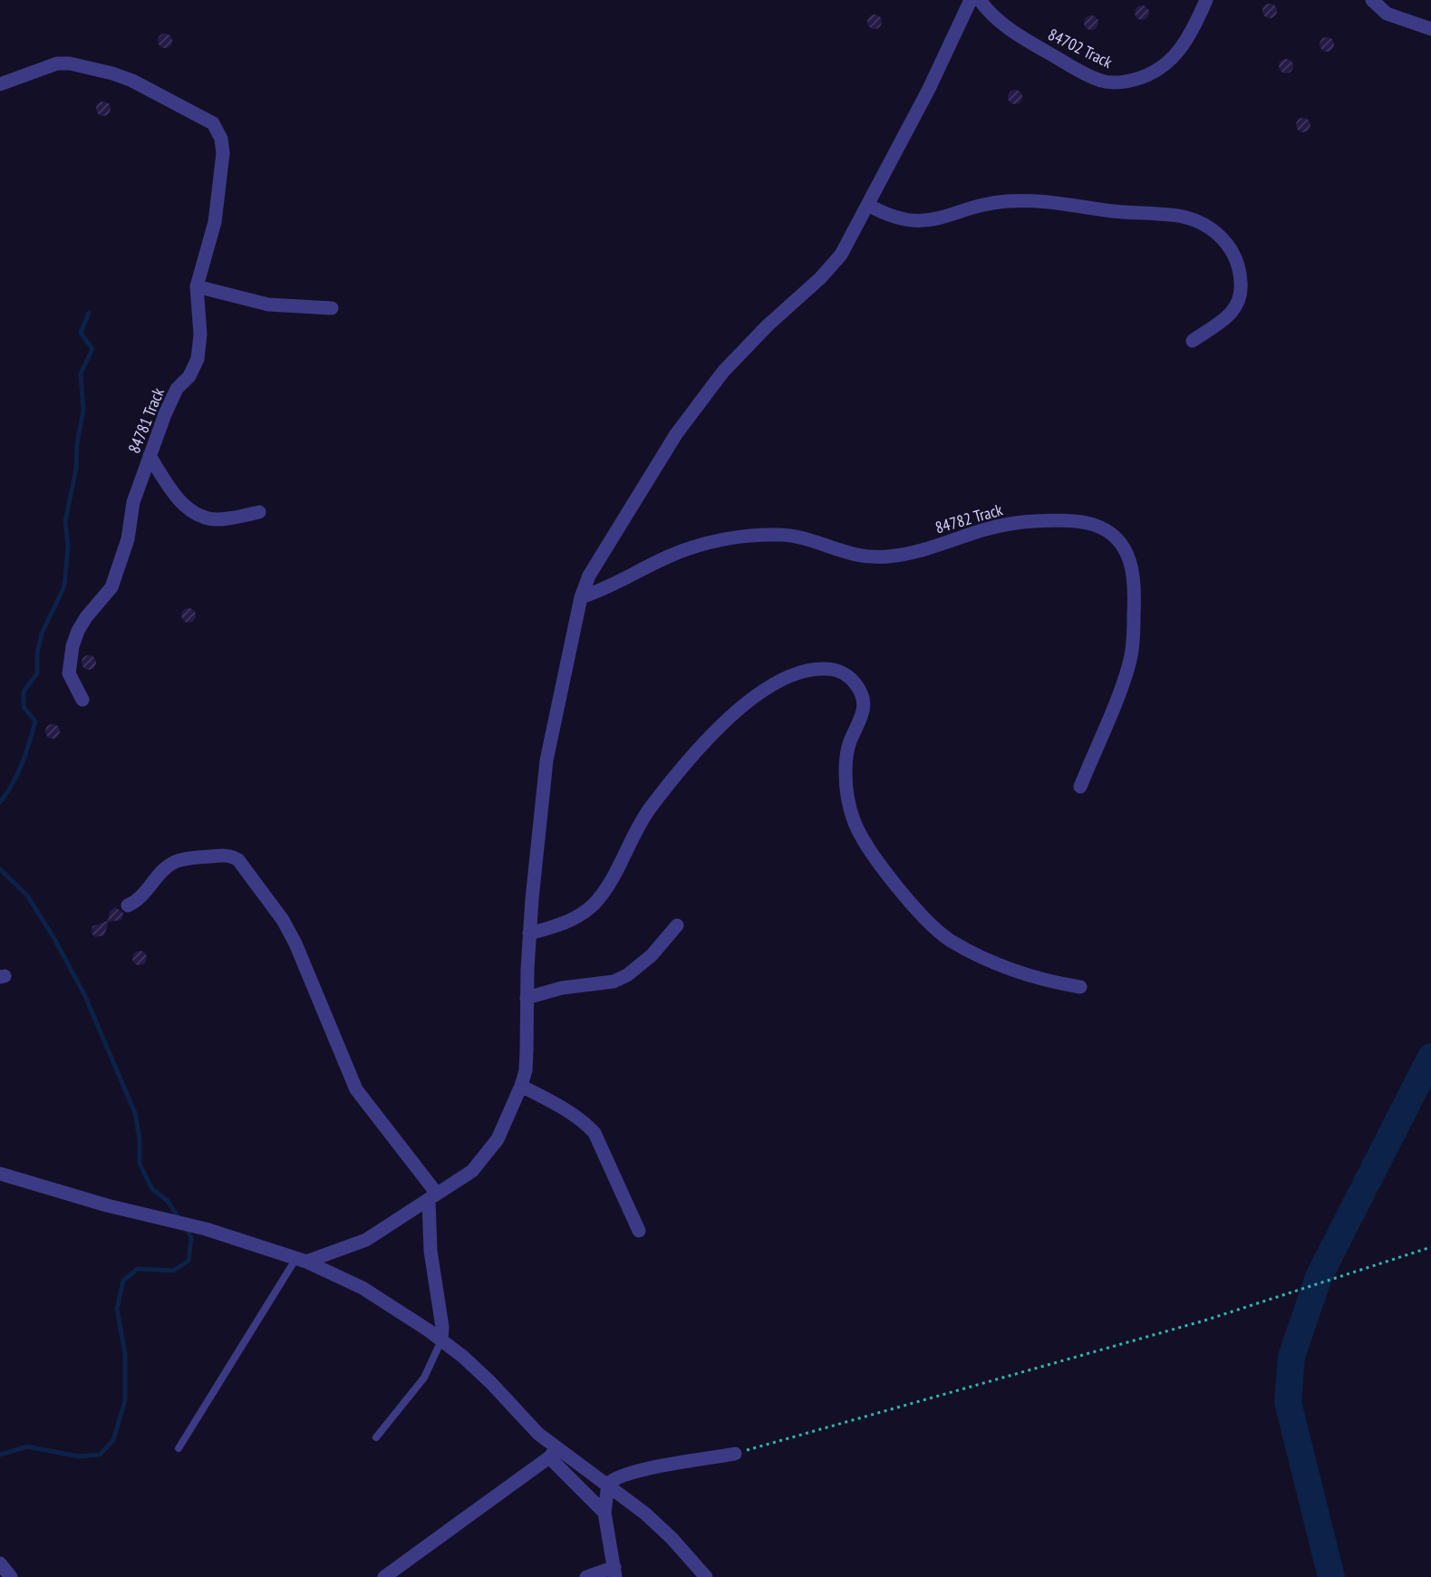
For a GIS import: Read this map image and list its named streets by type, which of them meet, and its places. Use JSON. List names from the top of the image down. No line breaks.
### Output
{"streets":{"street":["84702 Track","84781 Track","84782 Track"]}}
